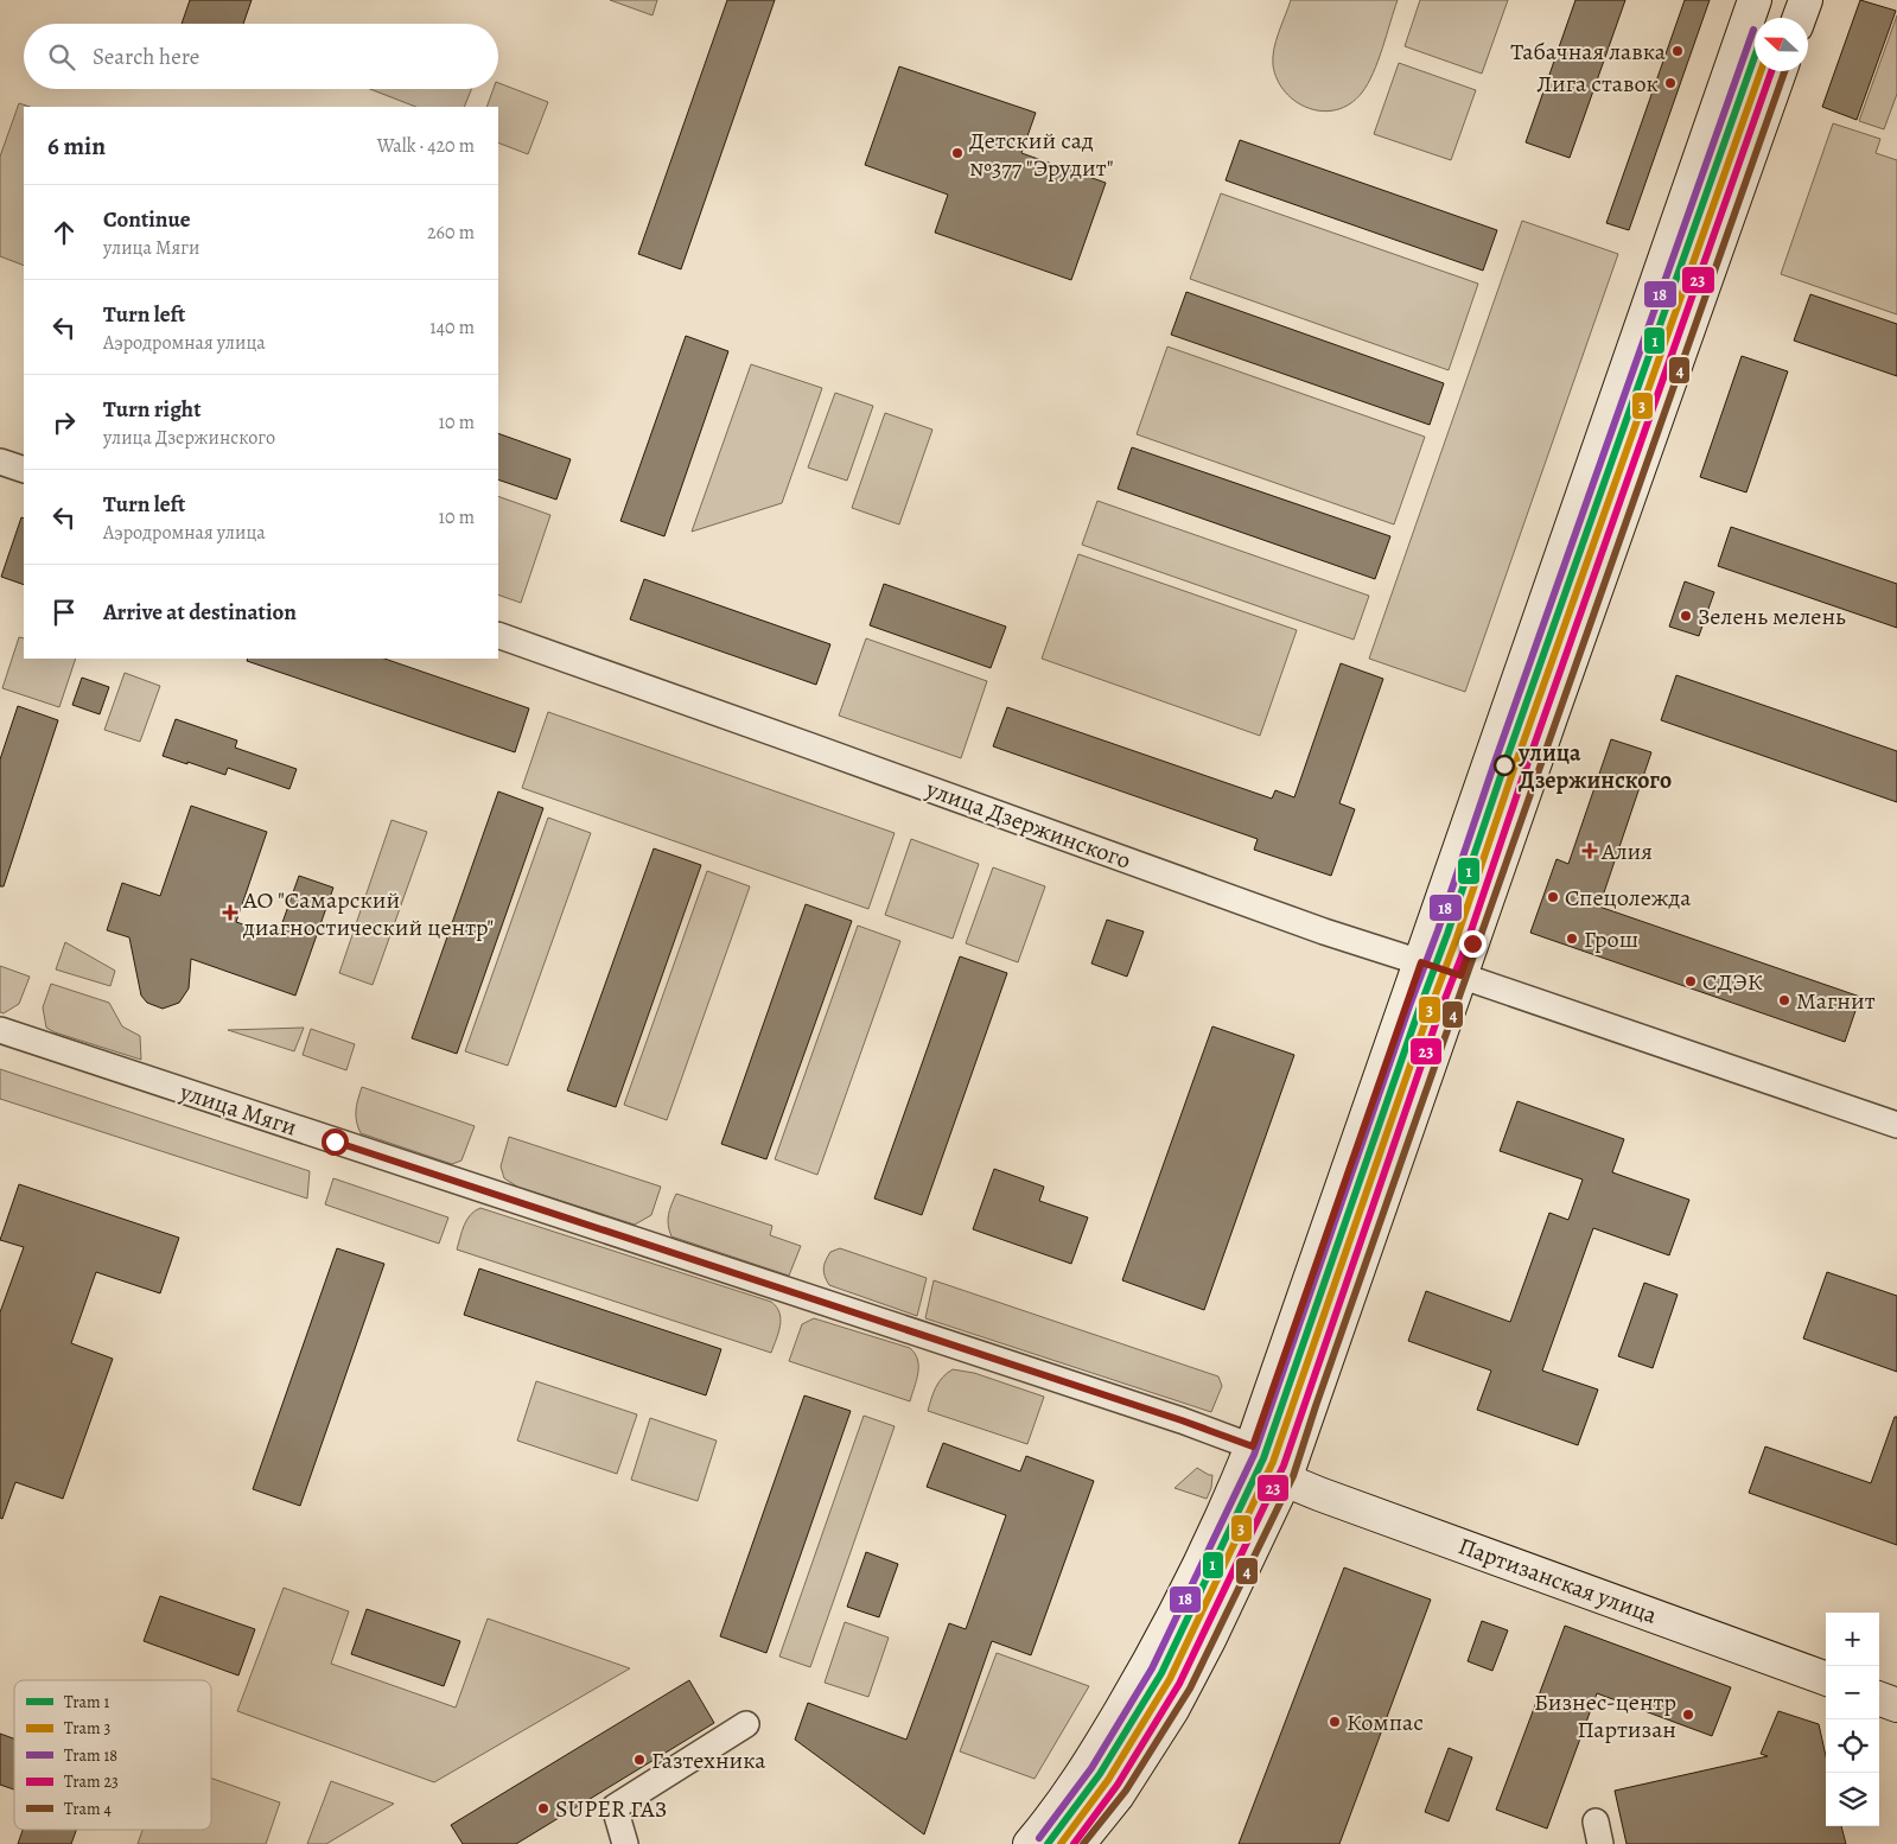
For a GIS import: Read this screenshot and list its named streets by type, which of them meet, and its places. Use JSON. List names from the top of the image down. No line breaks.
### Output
{"streets":{"street":["улица Дзержинского","улица Мяги","Партизанская улица"]},"crossings":[["улица Мяги","Партизанская улица"]],"places":{"other":["Табачная лавка","Лига ставок","Детский сад №377 \"Эрудит\"","Зелень мелень","улица Дзержинского","Спецолежда","Грош","СДЭК","Магнит","Бизнес-центр Партизан","Компас","Газтехника","SUPER ГАЗ"],"health":["Алия","АО \"Самарский диагностический центр\""]},"lines":["tram line 18","tram line 1","tram line 3","tram line 23","tram line 4"],"legend":["Tram 1","Tram 3","Tram 18","Tram 23","Tram 4"],"north":"left","page":{"search":"Search here","heading":["6 min","Walk · 420 m"],"list":[["Continue","улица Мяги","260 m"],["Turn left","Аэродромная улица","140 m"],["Turn right","улица Дзержинского","10 m"],["Turn left","Аэродромная улица","10 m"],"Arrive at destination"],"map_buttons":["+","−"]}}
